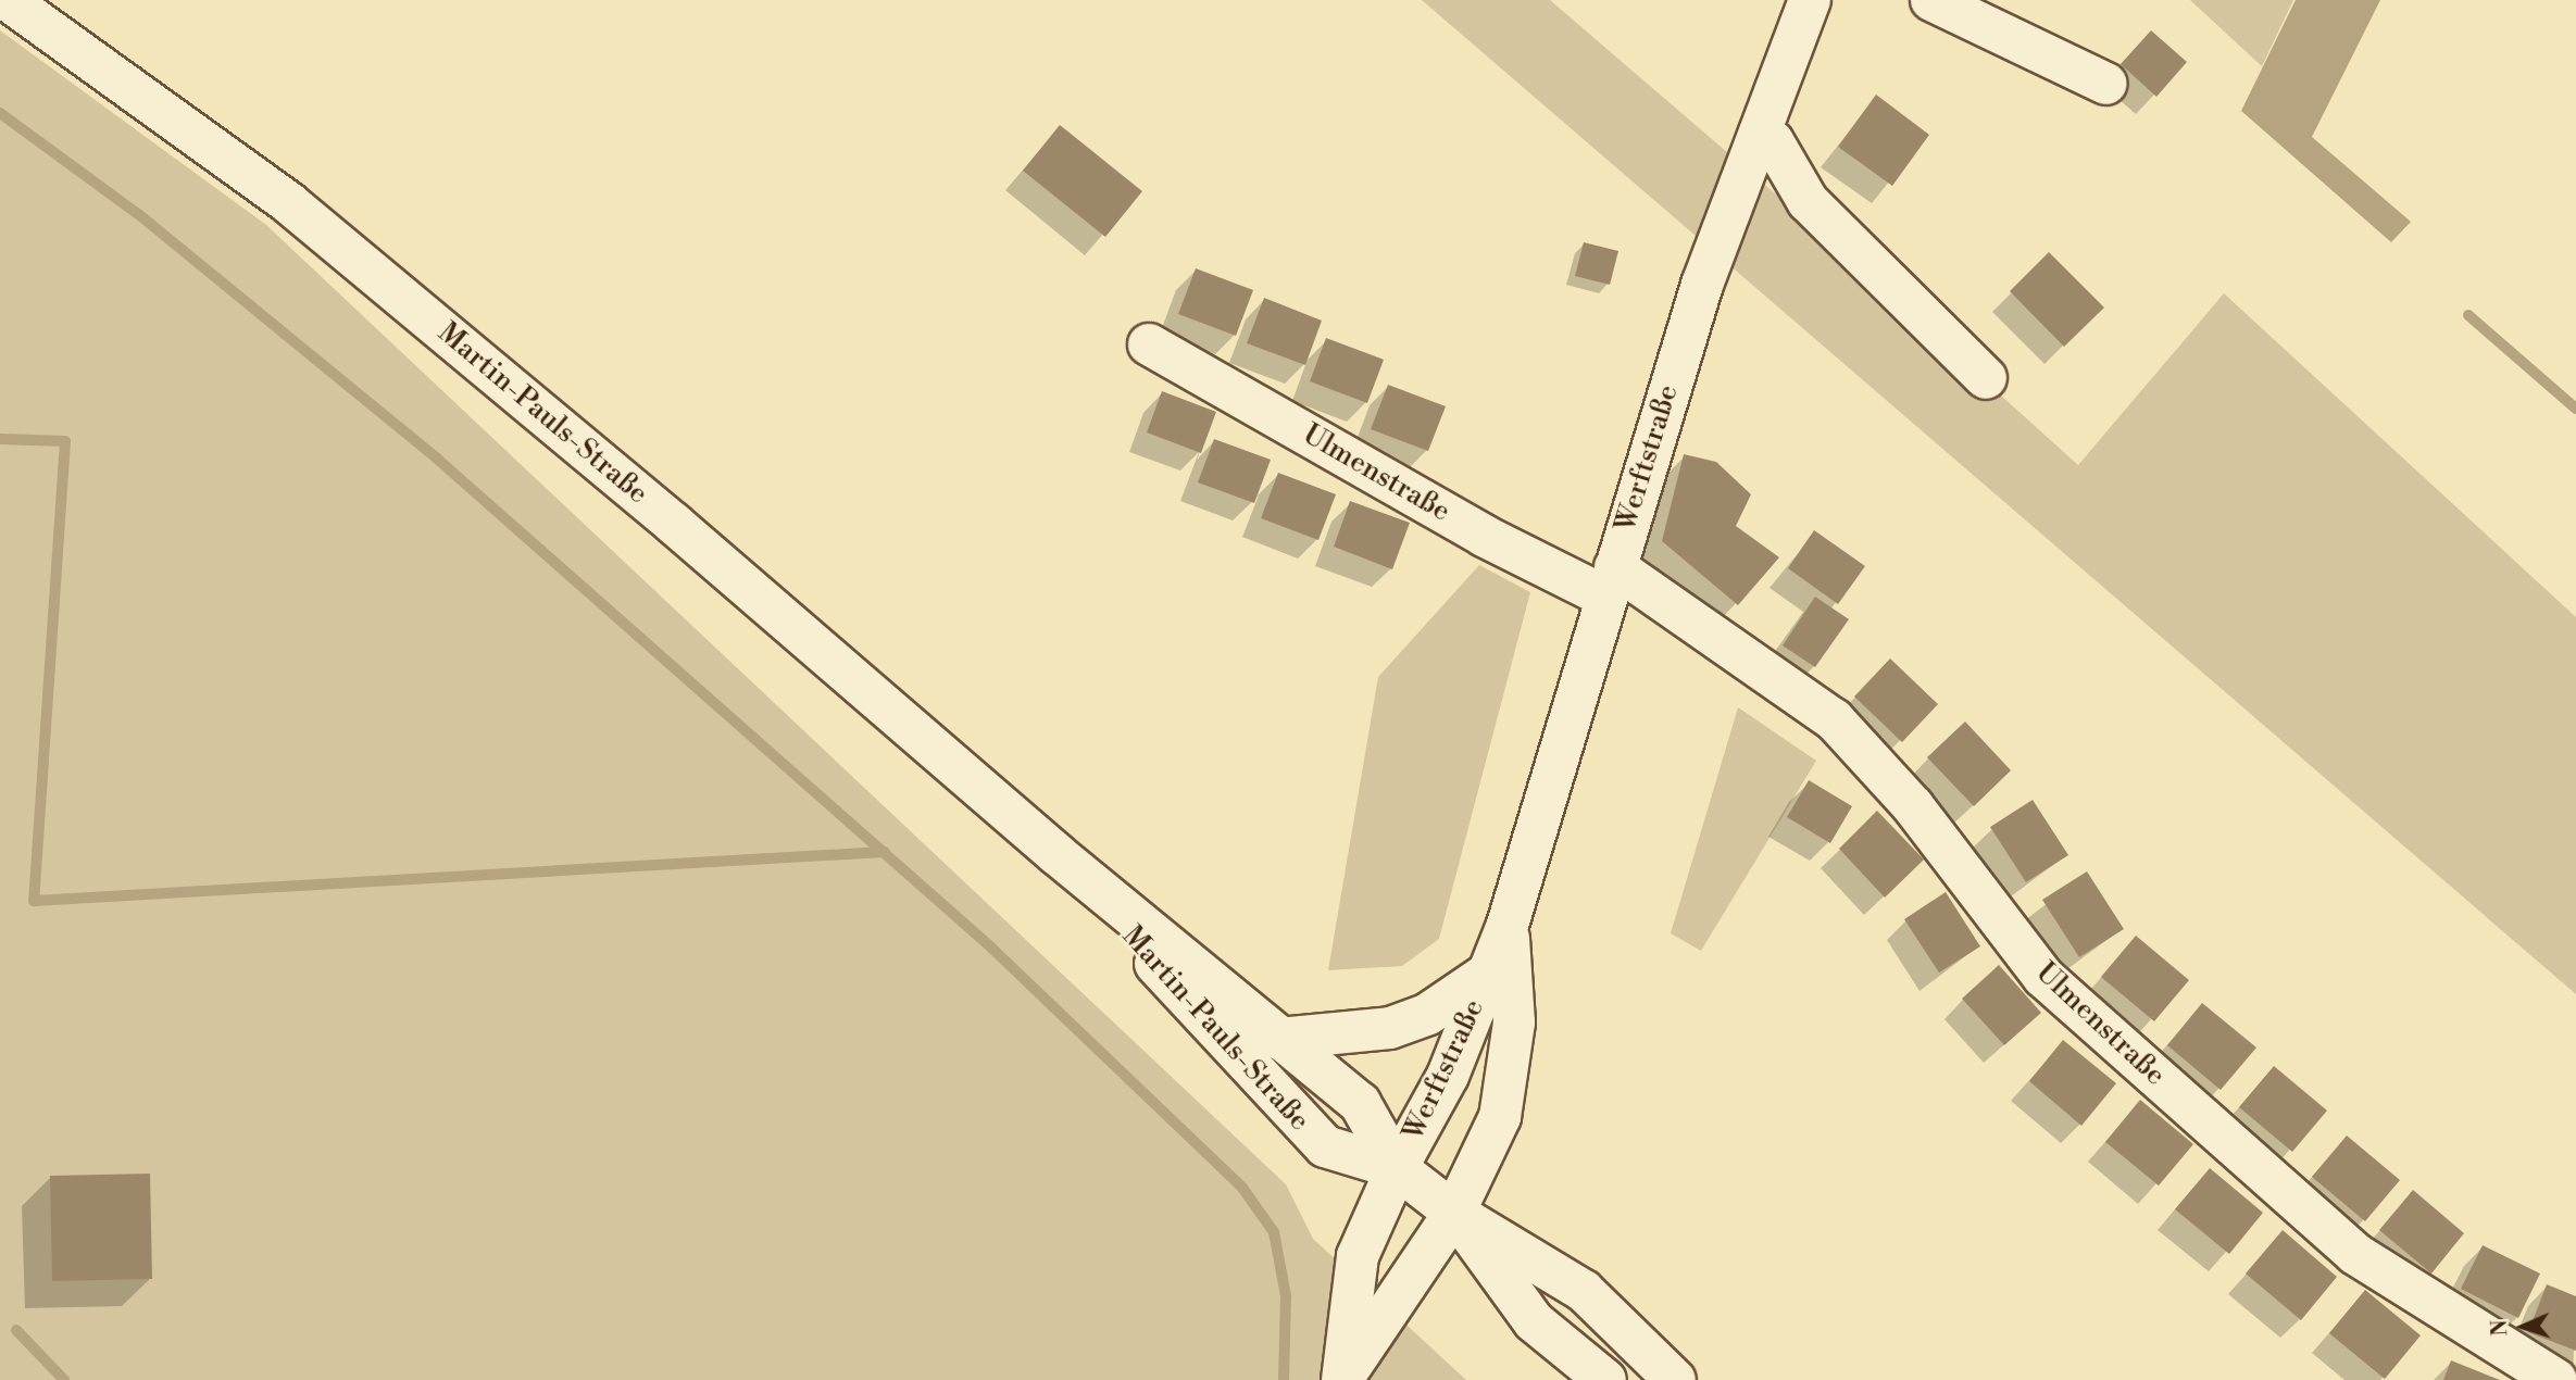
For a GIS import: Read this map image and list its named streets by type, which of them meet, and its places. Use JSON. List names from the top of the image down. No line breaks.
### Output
{"streets":{"street":["Martin-Pauls-Straße","Werftstraße","Ulmenstraße"]},"crossings":[["Martin-Pauls-Straße","Werftstraße"],["Werftstraße","Ulmenstraße"]],"north":"left"}
